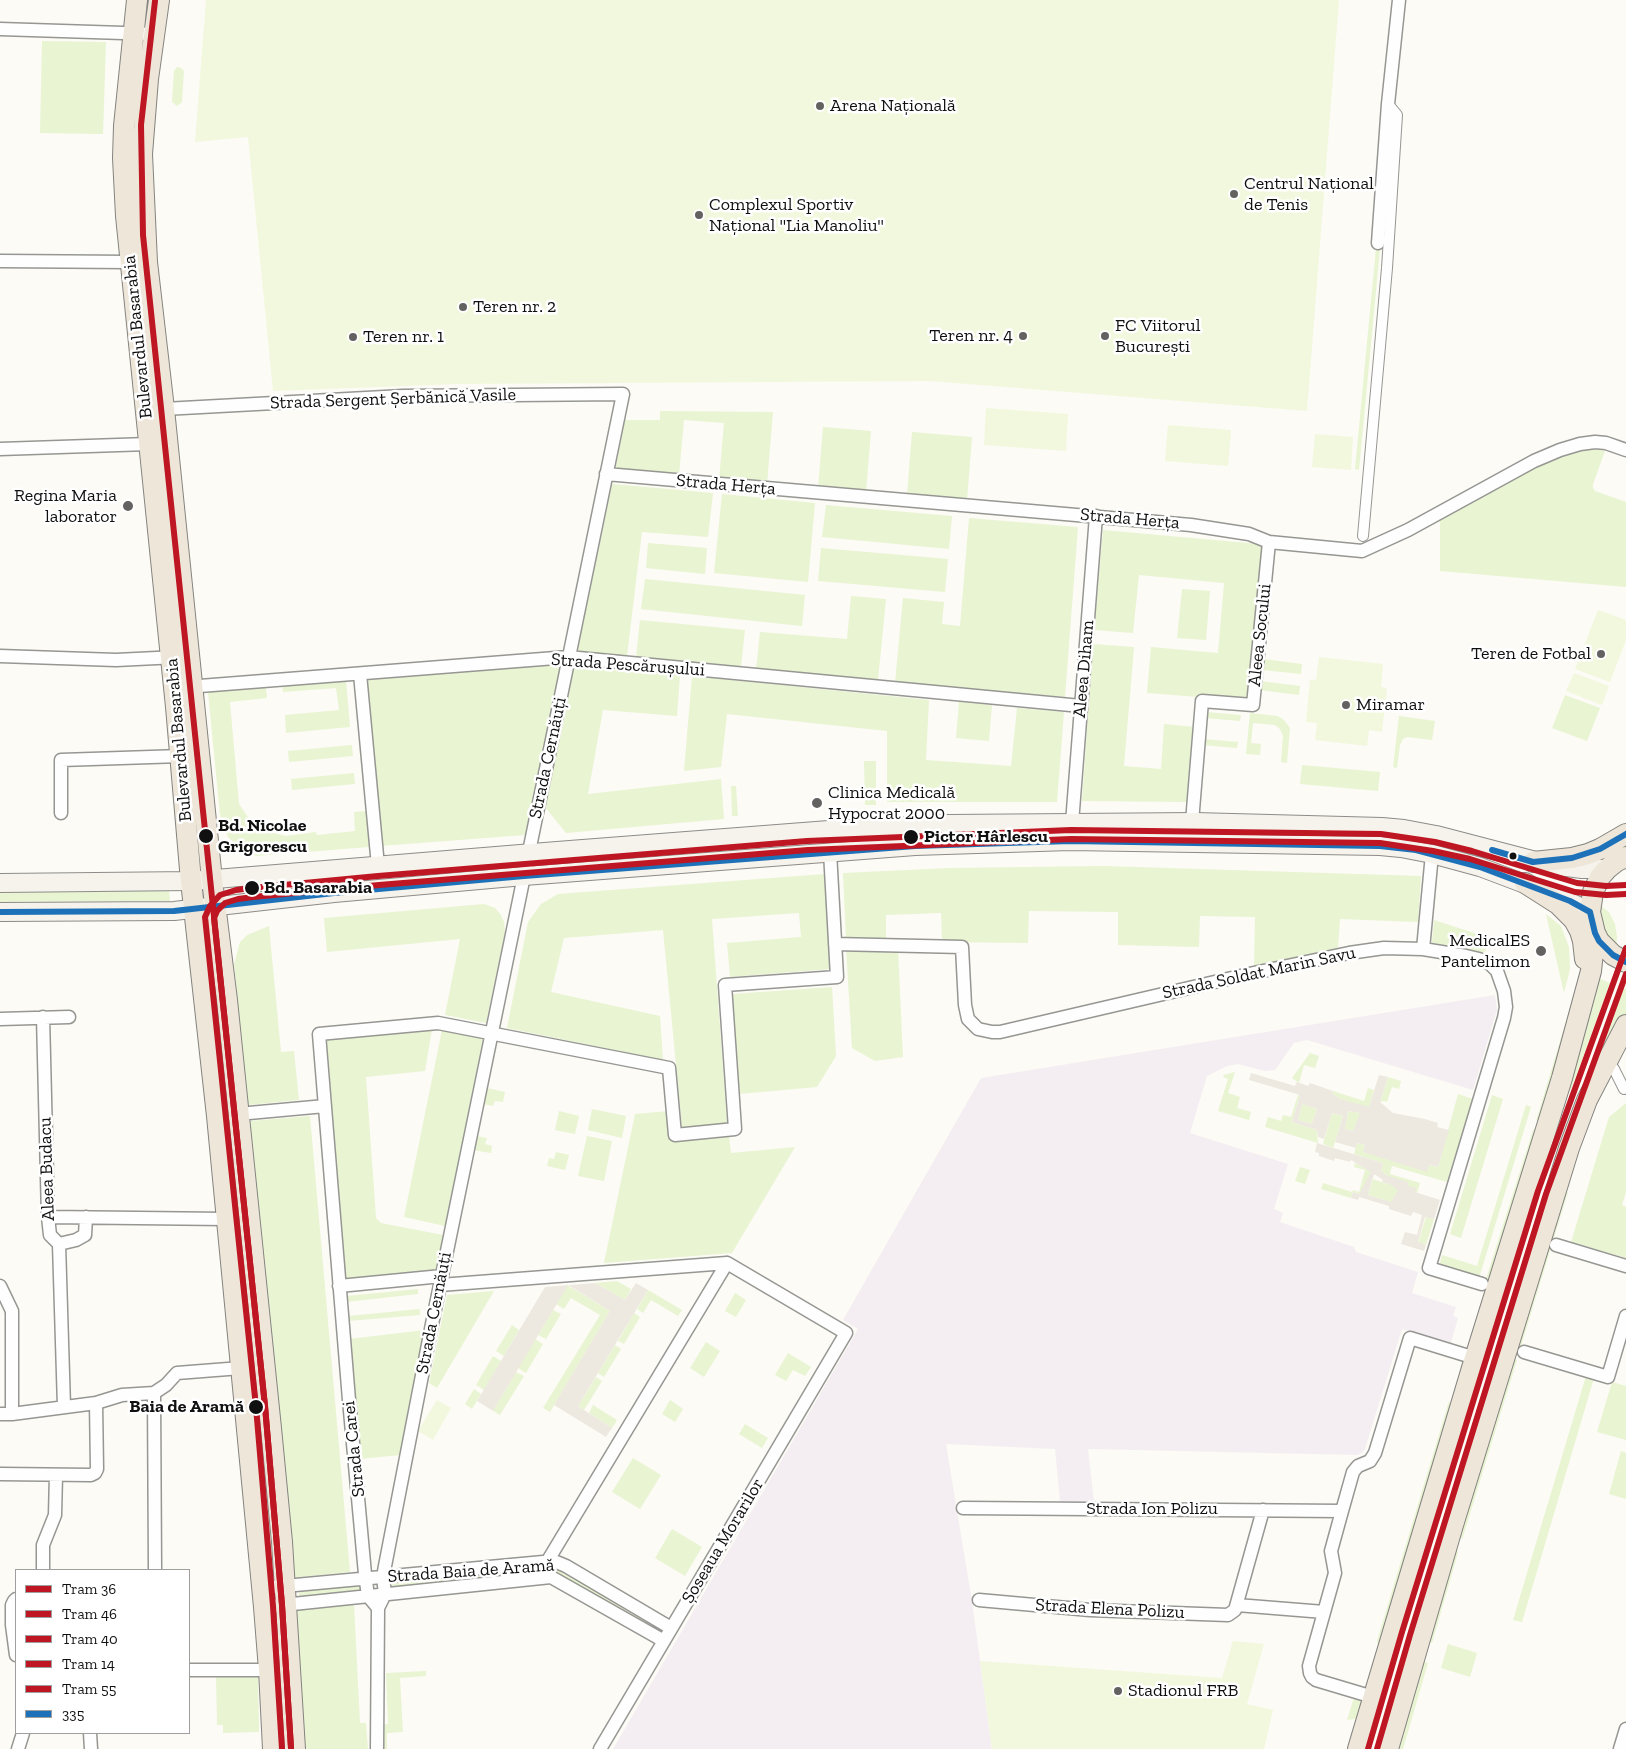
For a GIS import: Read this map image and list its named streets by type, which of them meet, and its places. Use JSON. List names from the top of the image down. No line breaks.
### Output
{"streets":{"main road":["Bulevardul Basarabia"],"street":["Strada Sergent Șerbănică Vasile","Strada Herța","Aleea Socului","Strada Pescărușului","Aleea Diham","Strada Cernăuți","Strada Soldat Marin Savu","Aleea Budacu","Strada Carei","Strada Ion Polizu","Șoseaua Morarilor","Strada Baia de Aramă","Strada Elena Polizu"]},"crossings":[["Bulevardul Basarabia","Strada Sergent Șerbănică Vasile"],["Bulevardul Basarabia","Strada Pescărușului"],["Bulevardul Basarabia","Strada Baia de Aramă"],["Strada Sergent Șerbănică Vasile","Strada Cernăuți"],["Strada Herța","Aleea Socului"],["Strada Herța","Aleea Diham"],["Strada Herța","Strada Cernăuți"],["Strada Pescărușului","Aleea Diham"],["Strada Pescărușului","Strada Cernăuți"],["Strada Cernăuți","Strada Carei"],["Strada Cernăuți","Strada Baia de Aramă"],["Strada Carei","Strada Baia de Aramă"],["Șoseaua Morarilor","Strada Baia de Aramă"]],"places":["Arena Națională","Centrul Național de Tenis","Complexul Sportiv Național \"Lia Manoliu\"","Teren nr. 2","Teren nr. 4","FC Viitorul București","Teren nr. 1","Regina Maria laborator","Teren de Fotbal","Miramar","Clinica Medicală Hypocrat 2000","Bd. Nicolae Grigorescu","Pictor Hârlescu","Bd. Basarabia","MedicalES Pantelimon","Baia de Aramă","Stadionul FRB"],"lines":["tram line 40","tram line 36","transit line 335","tram line 46","tram line 14","tram line 55"],"legend":["Tram 36","Tram 46","Tram 40","Tram 14","Tram 55","335"]}
